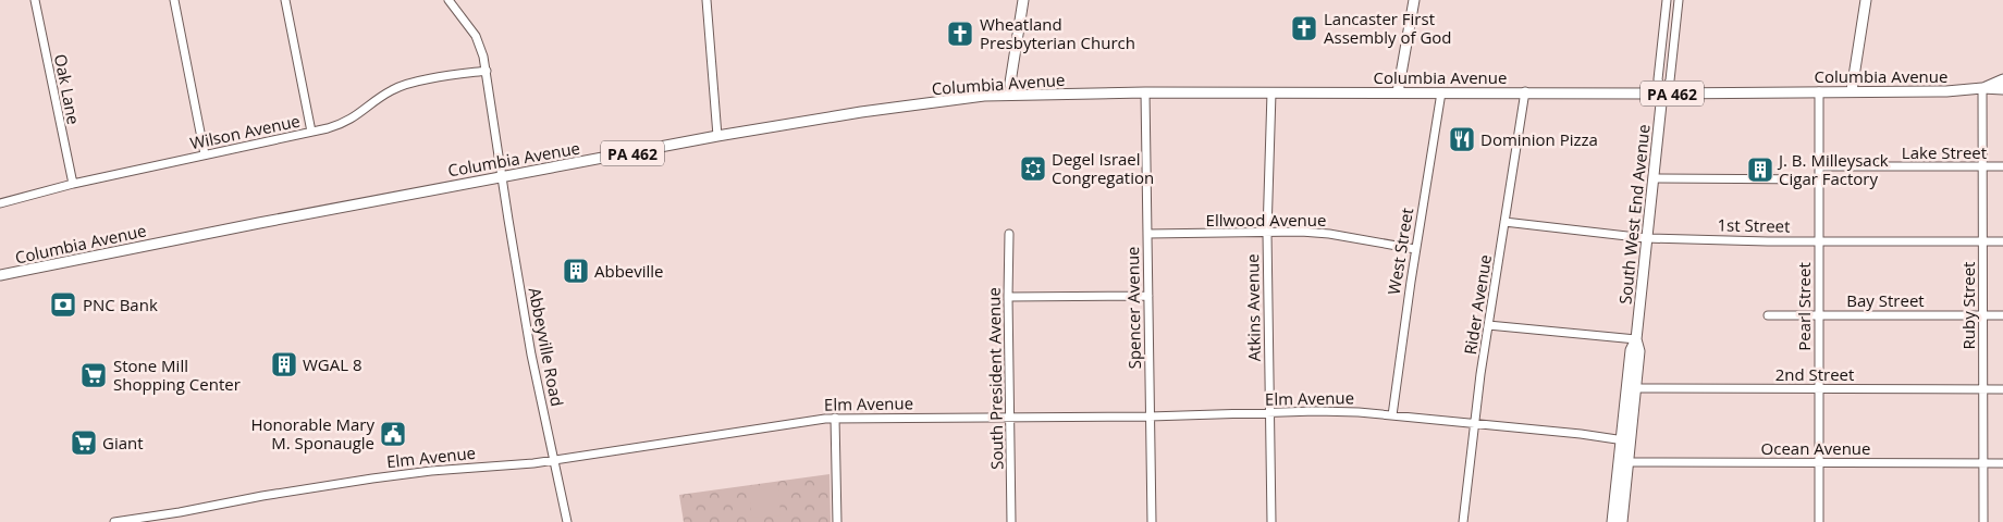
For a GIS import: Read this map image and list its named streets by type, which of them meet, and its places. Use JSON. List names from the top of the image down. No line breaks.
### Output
{"streets":{"main road":["Columbia Avenue","PA 462","South West End Avenue"],"street":["Oak Lane","Wilson Avenue","Lake Street","Ellwood Avenue","1st Street","West Street","Bay Street","Rider Avenue","Ruby Street","Pearl Street","Spencer Avenue","Atkins Avenue","Abbeyville Road","2nd Street","South President Avenue","Elm Avenue","Ocean Avenue"]},"crossings":[["Columbia Avenue","PA 462"],["Columbia Avenue","South West End Avenue"],["Columbia Avenue","West Street"],["Columbia Avenue","Rider Avenue"],["Columbia Avenue","Ruby Street"],["Columbia Avenue","Pearl Street"],["Columbia Avenue","Spencer Avenue"],["Columbia Avenue","Atkins Avenue"],["Columbia Avenue","Abbeyville Road"],["Oak Lane","Wilson Avenue"],["PA 462","Ruby Street"],["Wilson Avenue","Abbeyville Road"],["Lake Street","Ruby Street"],["Lake Street","Pearl Street"],["South West End Avenue","1st Street"],["South West End Avenue","2nd Street"],["South West End Avenue","Elm Avenue"],["South West End Avenue","Ocean Avenue"],["Ellwood Avenue","West Street"],["Ellwood Avenue","Spencer Avenue"],["Ellwood Avenue","Atkins Avenue"],["1st Street","Rider Avenue"],["1st Street","Ruby Street"],["1st Street","Pearl Street"],["West Street","Elm Avenue"],["Bay Street","Ruby Street"],["Bay Street","Pearl Street"],["Rider Avenue","Elm Avenue"],["Ruby Street","2nd Street"],["Ruby Street","Ocean Avenue"],["Pearl Street","2nd Street"],["Pearl Street","Ocean Avenue"],["Spencer Avenue","Elm Avenue"],["Atkins Avenue","Elm Avenue"],["Abbeyville Road","Elm Avenue"],["South President Avenue","Elm Avenue"]],"places":{"church":["Lancaster First Assembly of God","Wheatland Presbyterian Church"],"restaurant":["Dominion Pizza"],"synagogue":["Degel Israel Congregation"],"building":["J. B. Milleysack Cigar Factory","Abbeville","WGAL 8"],"bank":["PNC Bank"],"supermarket":["Stone Mill Shopping Center","Giant"],"public building":["Honorable Mary M. Sponaugle"]}}
